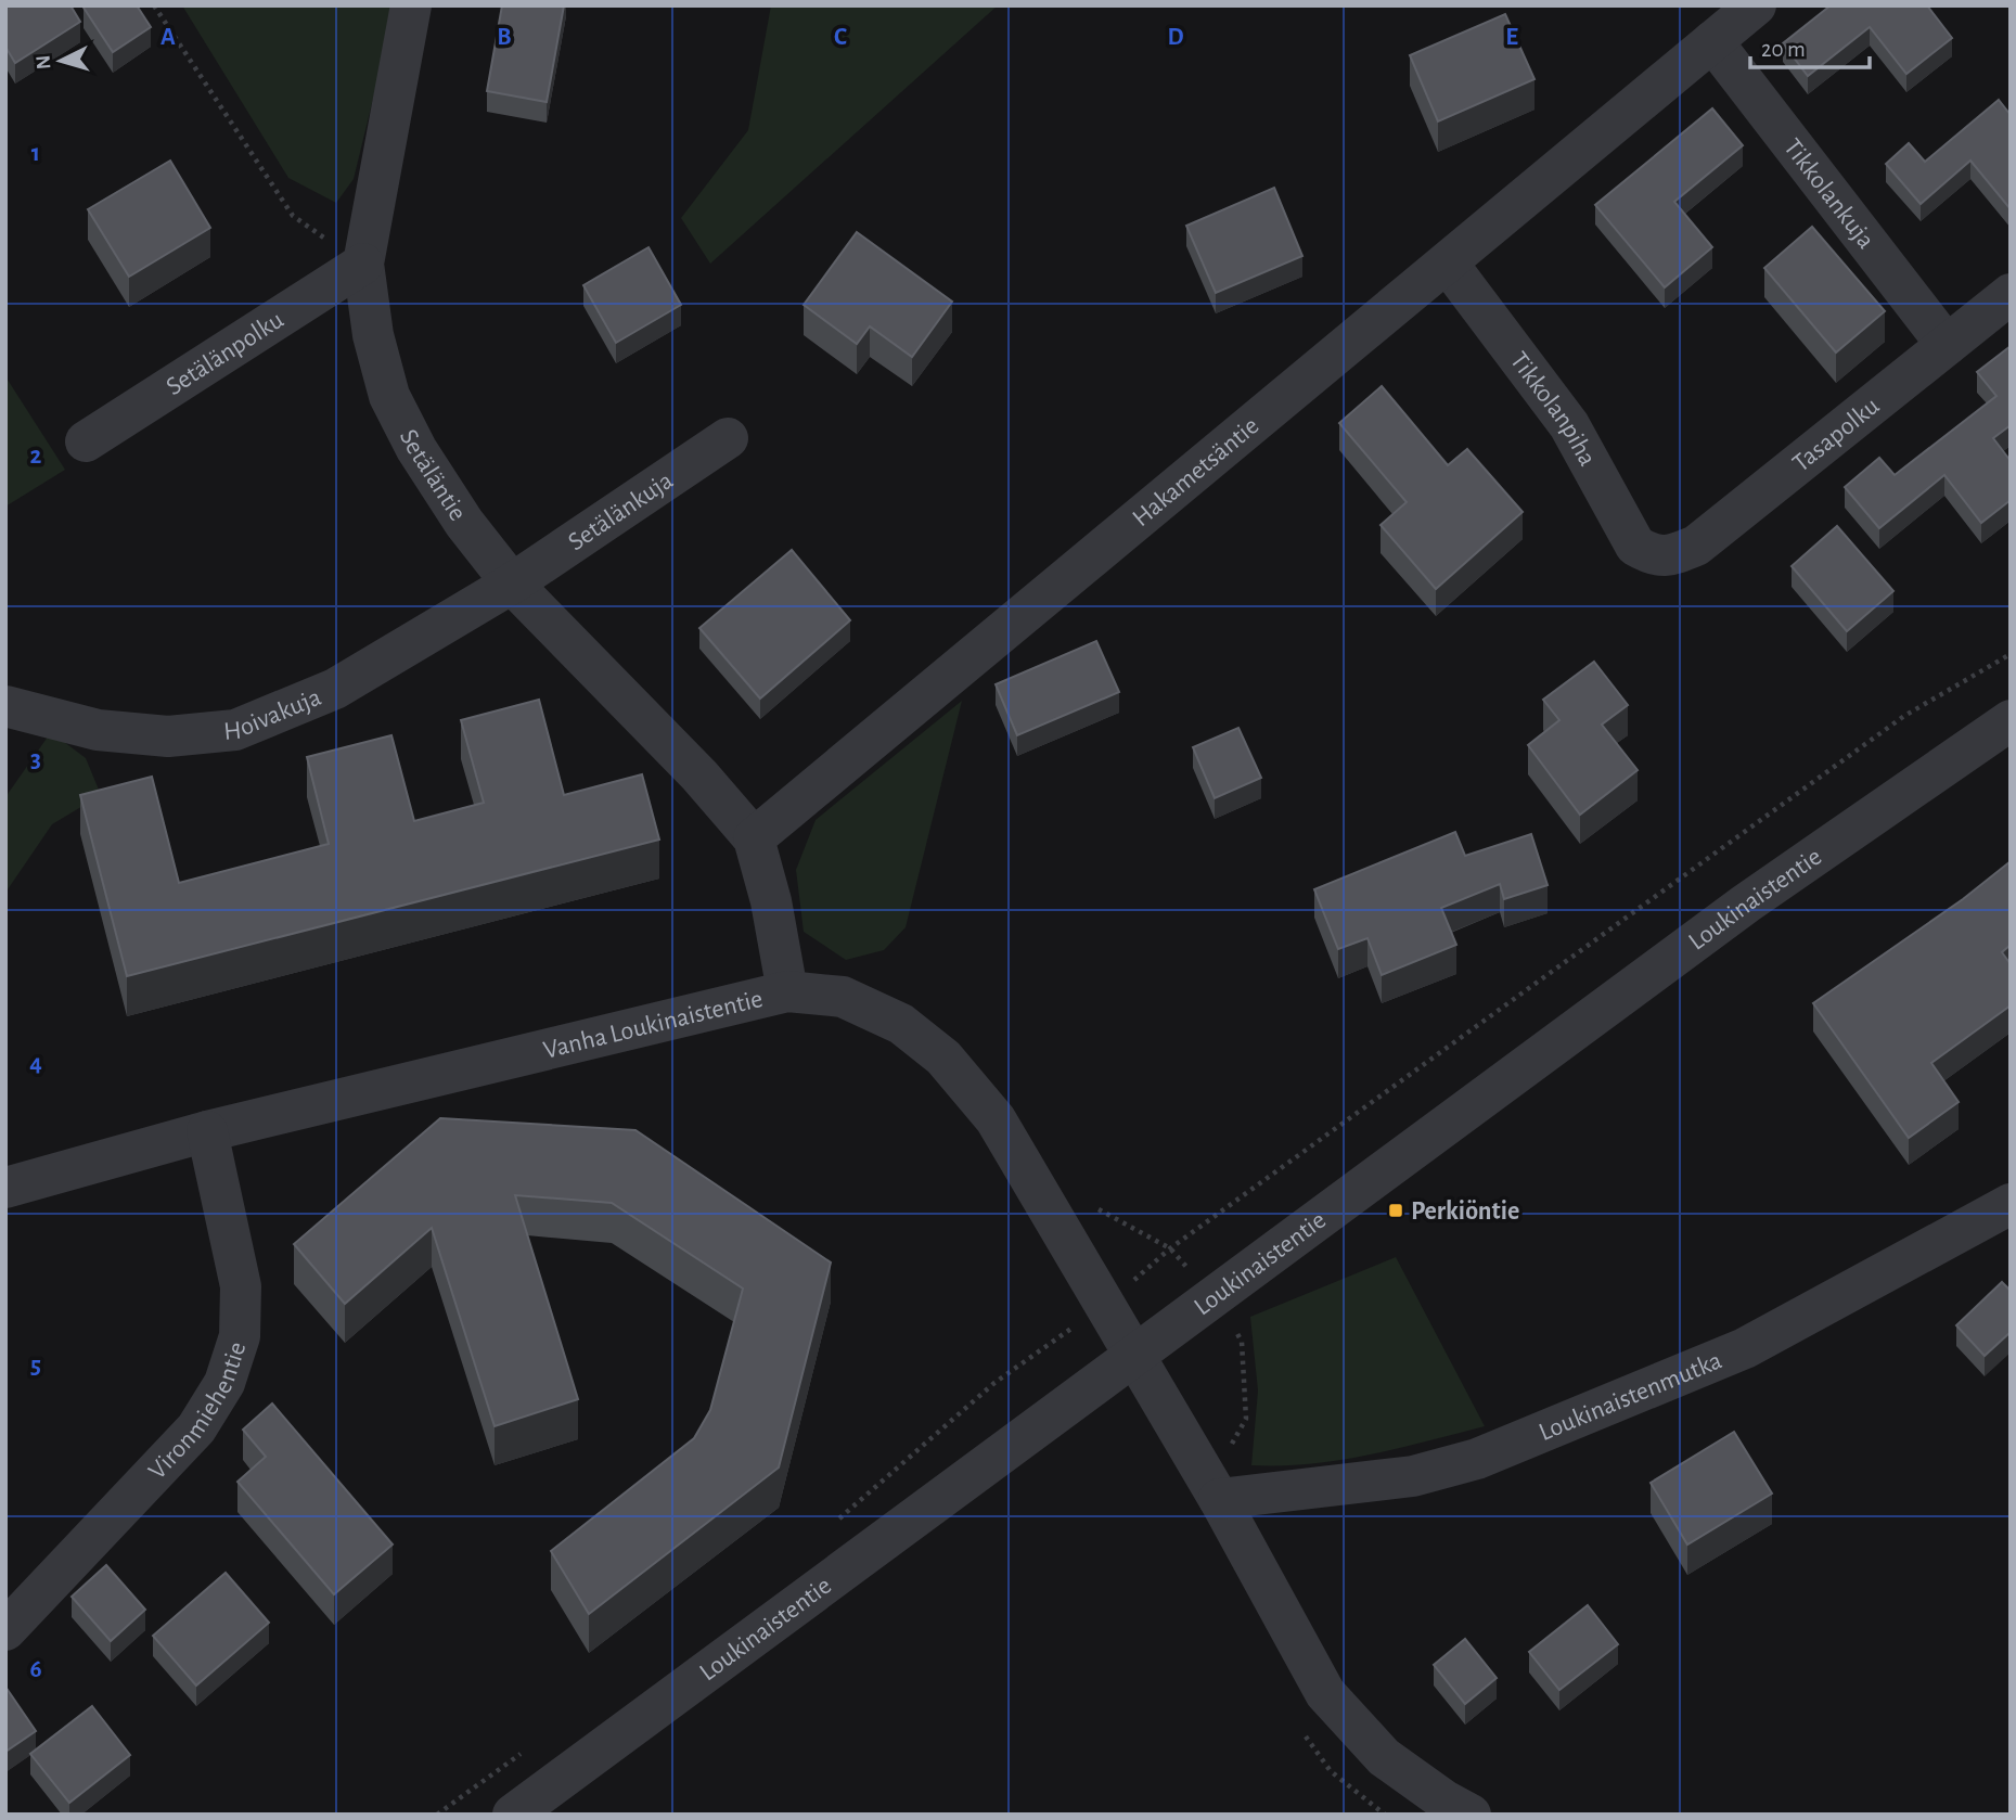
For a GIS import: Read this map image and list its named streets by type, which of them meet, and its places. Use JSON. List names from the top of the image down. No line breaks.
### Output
{"streets":{"street":["Tikkolankuja","Setälänpolku","Tikkolanpiha","Tasapolku","Setäläntie","Hakametsäntie","Setälänkuja","Hoivakuja","Loukinaistentie","Vanha Loukinaistentie","Loukinaistenmutka","Vironmiehentie"]},"crossings":[["Tikkolankuja","Tasapolku"],["Tikkolankuja","Hakametsäntie"],["Setälänpolku","Setäläntie"],["Tikkolanpiha","Tasapolku"],["Tikkolanpiha","Hakametsäntie"],["Setäläntie","Hakametsäntie"],["Setäläntie","Setälänkuja"],["Setäläntie","Hoivakuja"],["Setälänkuja","Hoivakuja"],["Loukinaistentie","Vanha Loukinaistentie"],["Vanha Loukinaistentie","Vironmiehentie"]],"places":{"transit":["Perkiöntie"]},"scale_bar":"20 m","north":"left","grid":{"columns":["A","B","C","D","E"],"rows":["1","2","3","4","5","6"]}}
